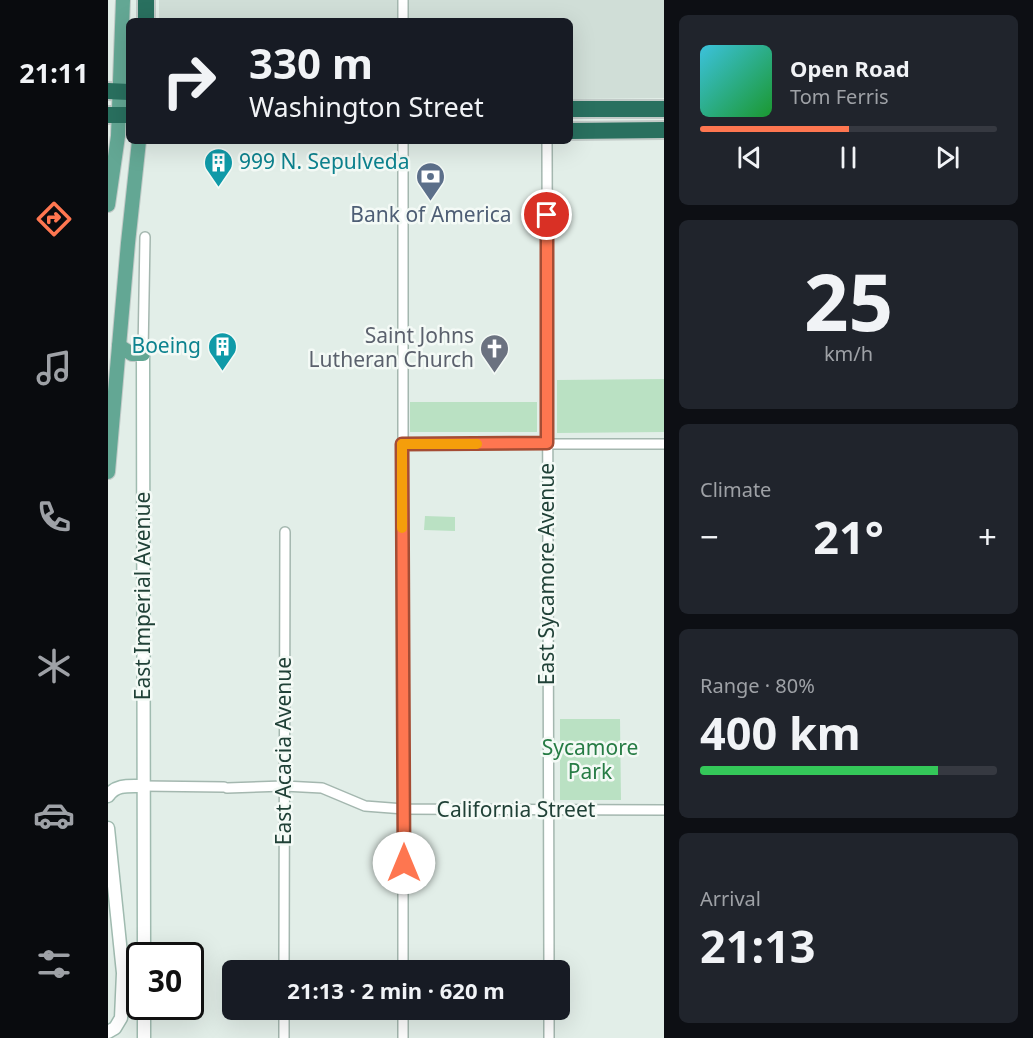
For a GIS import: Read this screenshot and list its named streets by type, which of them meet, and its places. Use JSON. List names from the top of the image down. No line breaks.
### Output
{"streets":{"street":["East Sycamore Avenue","East Imperial Avenue","East Acacia Avenue","California Street"]},"crossings":[["East Sycamore Avenue","California Street"],["East Imperial Avenue","California Street"],["East Acacia Avenue","California Street"]],"parks":["Sycamore Park"],"places":{"building":["999 N. Sepulveda","Boeing"],"bank":["Bank of America"],"church":["Saint Johns Lutheran Church"]},"page":{"tabs":"21:11","turn":["330 m","Washington Street"],"song":["Open Road","Tom Ferris"],"tile":[["25","km/h"],"Climate",["Range · 80%","400 km"],["Arrival","21:13"]],"heat":["−","21°","+"],"limit":"30","trip":"21:13 · 2 min · 620 m"}}
